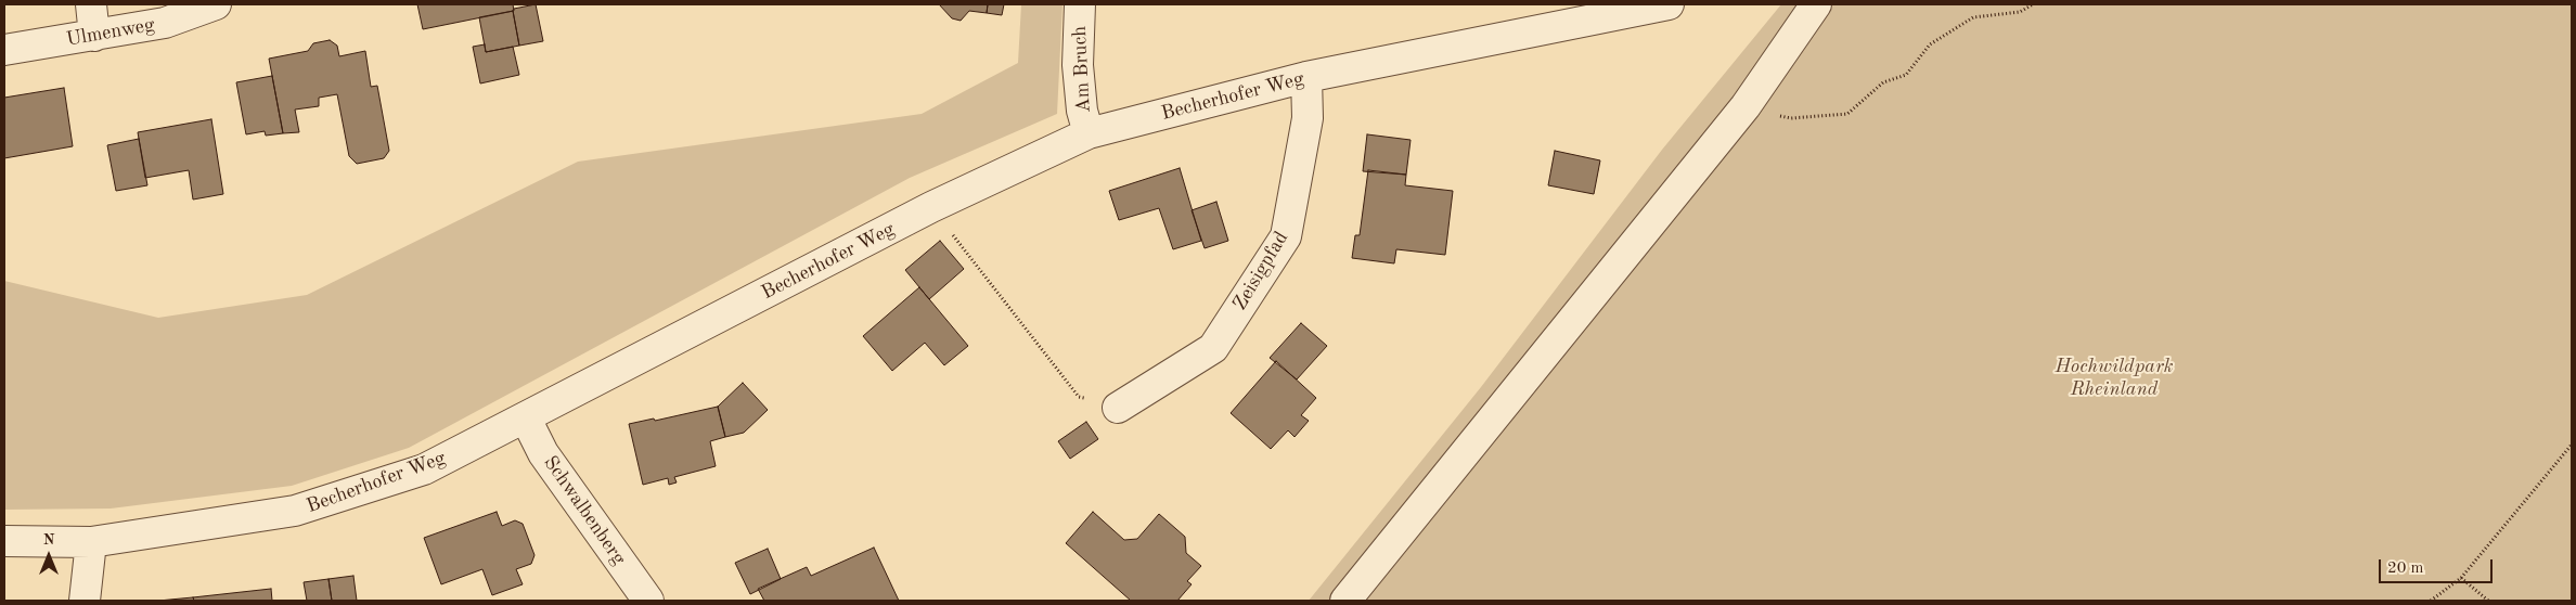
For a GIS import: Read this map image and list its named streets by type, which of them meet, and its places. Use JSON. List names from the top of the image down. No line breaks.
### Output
{"streets":{"street":["Ulmenweg","Am Bruch","Becherhofer Weg","Zeisigpfad","Schwalbenberg"]},"crossings":[["Am Bruch","Becherhofer Weg"],["Becherhofer Weg","Zeisigpfad"],["Becherhofer Weg","Schwalbenberg"]],"parks":["Hochwildpark Rheinland"],"scale_bar":"20 m","north":"top"}
